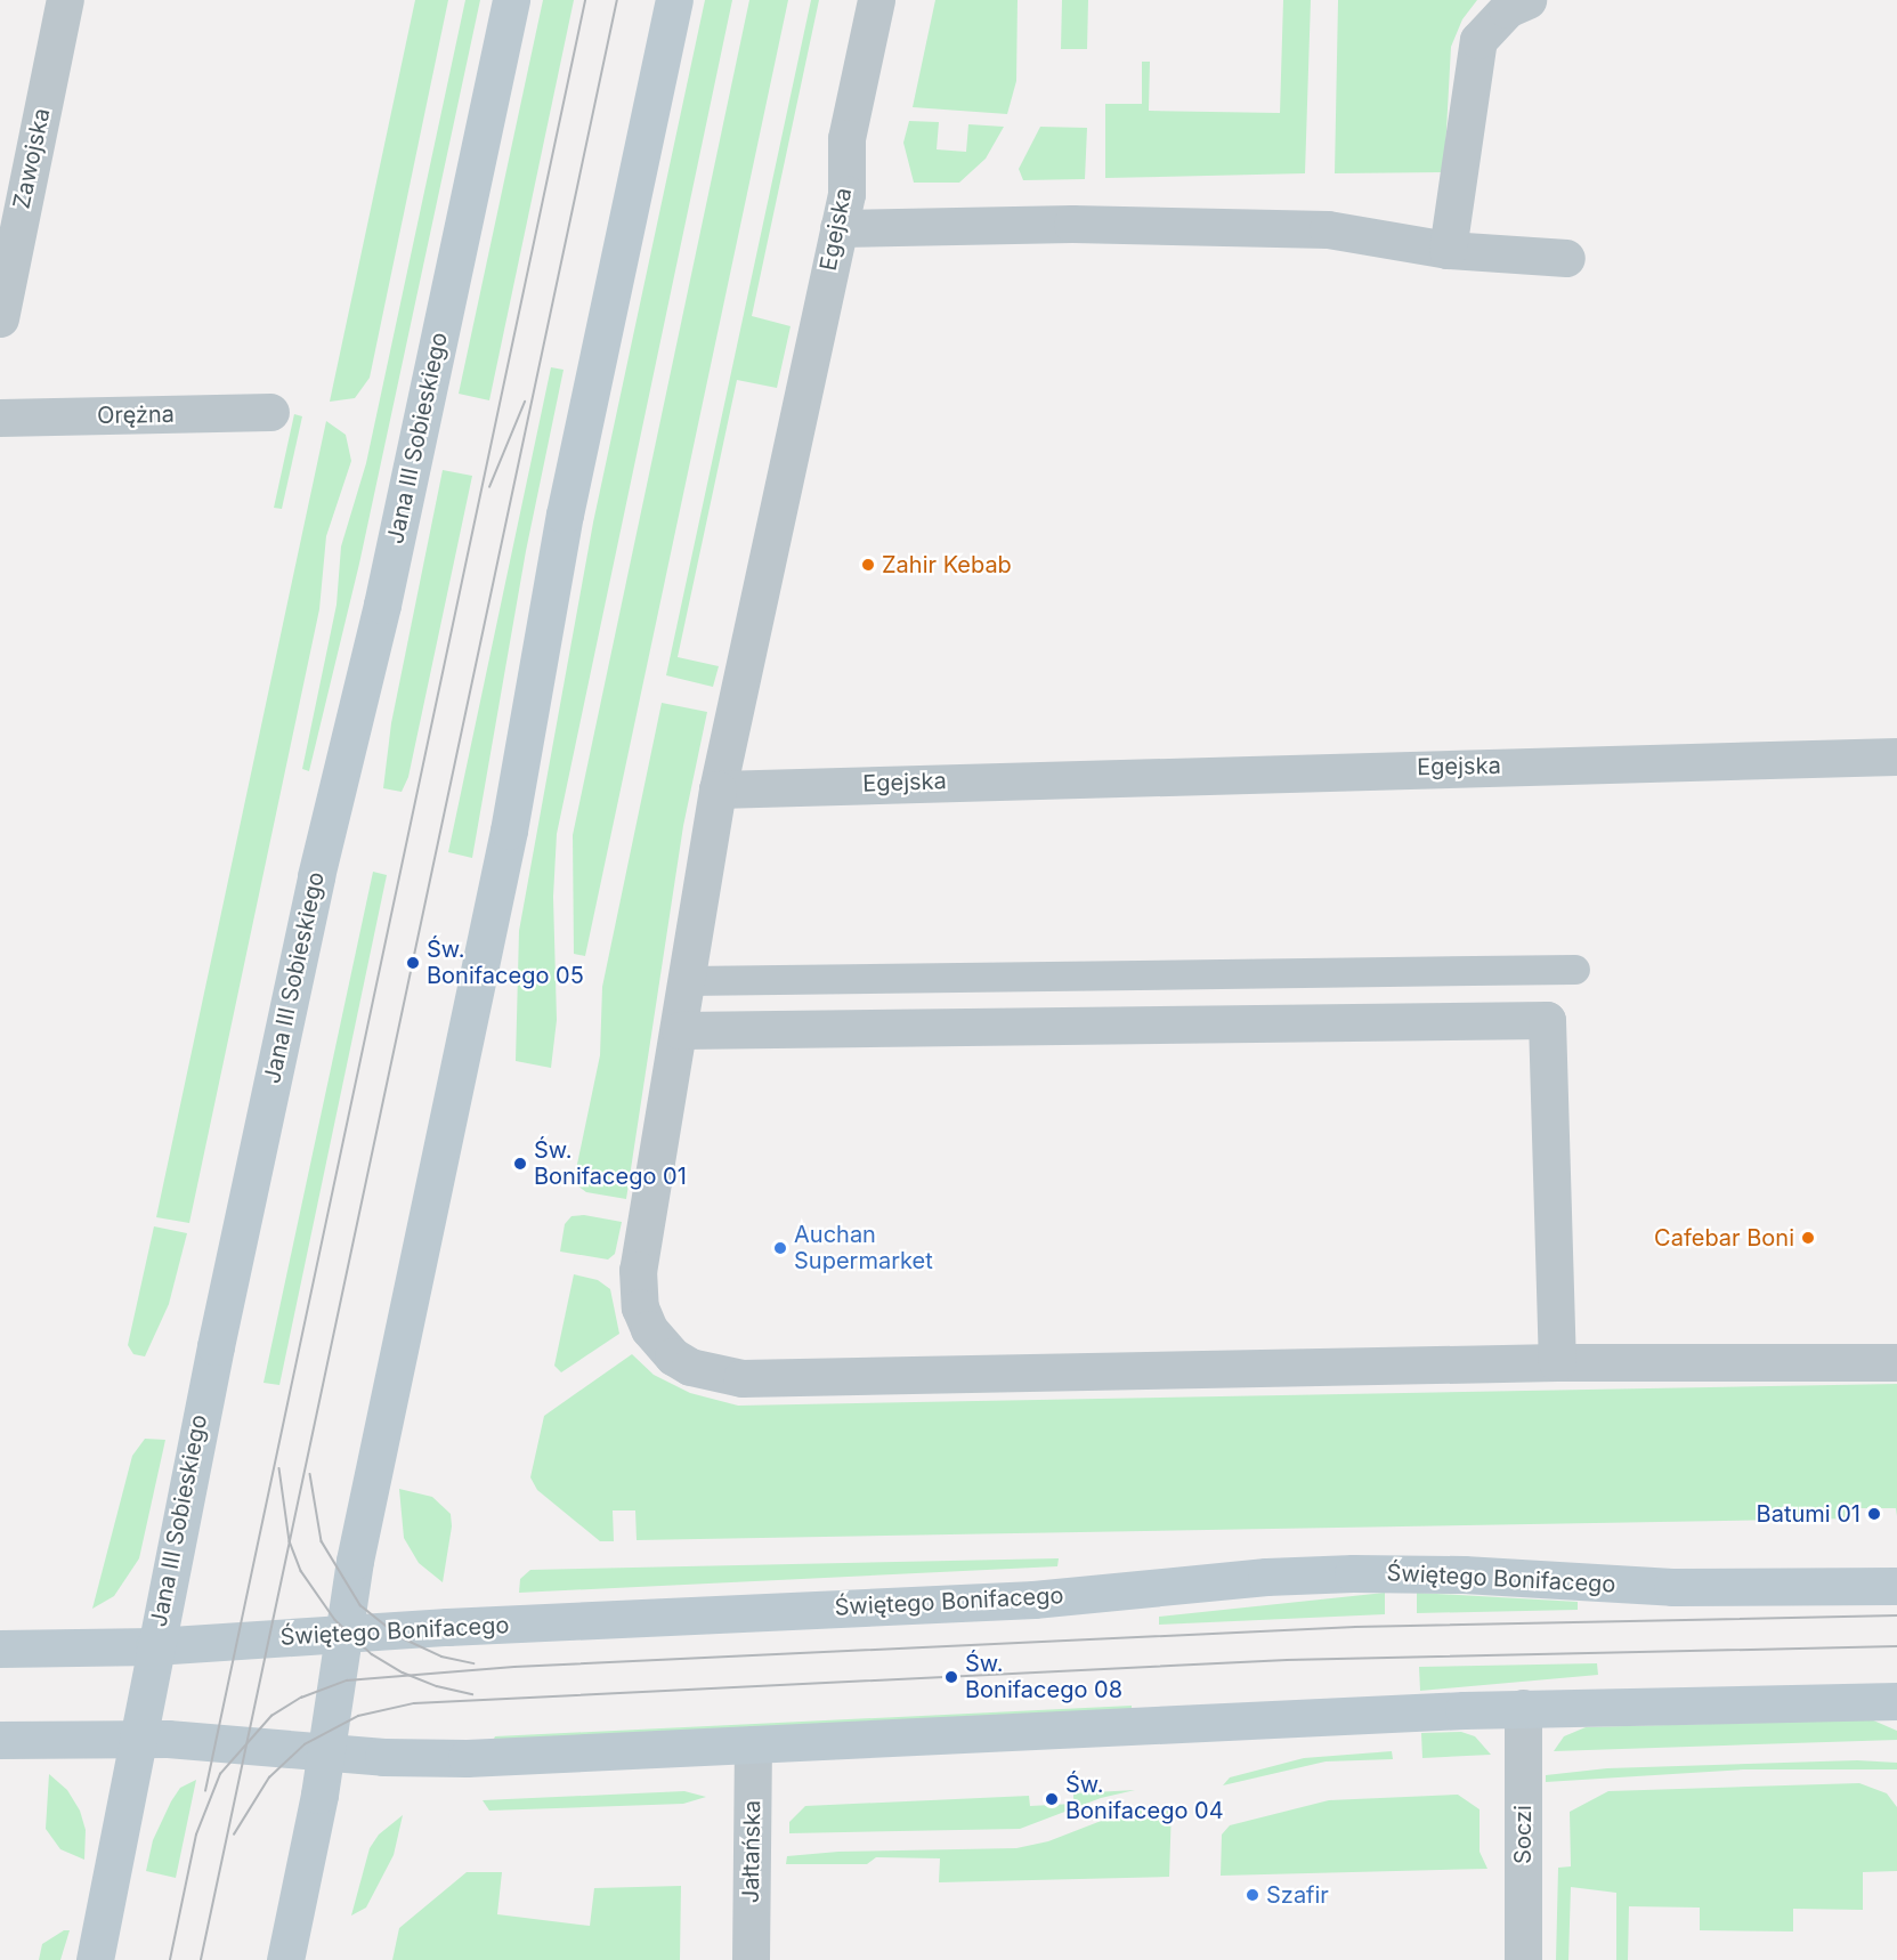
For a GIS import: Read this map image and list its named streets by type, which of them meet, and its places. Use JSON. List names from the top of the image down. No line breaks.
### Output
{"streets":{"main road":["Jana III Sobieskiego","Świętego Bonifacego"],"street":["Zawojska","Egejska","Orężna","Soczi","Jałtańska"]},"crossings":[["Jana III Sobieskiego","Świętego Bonifacego"]],"places":["Zahir Kebab","Św. Bonifacego 05","Św. Bonifacego 01","Cafebar Boni","Auchan Supermarket","Batumi 01","Św. Bonifacego 08","Św. Bonifacego 04","Szafir"]}
